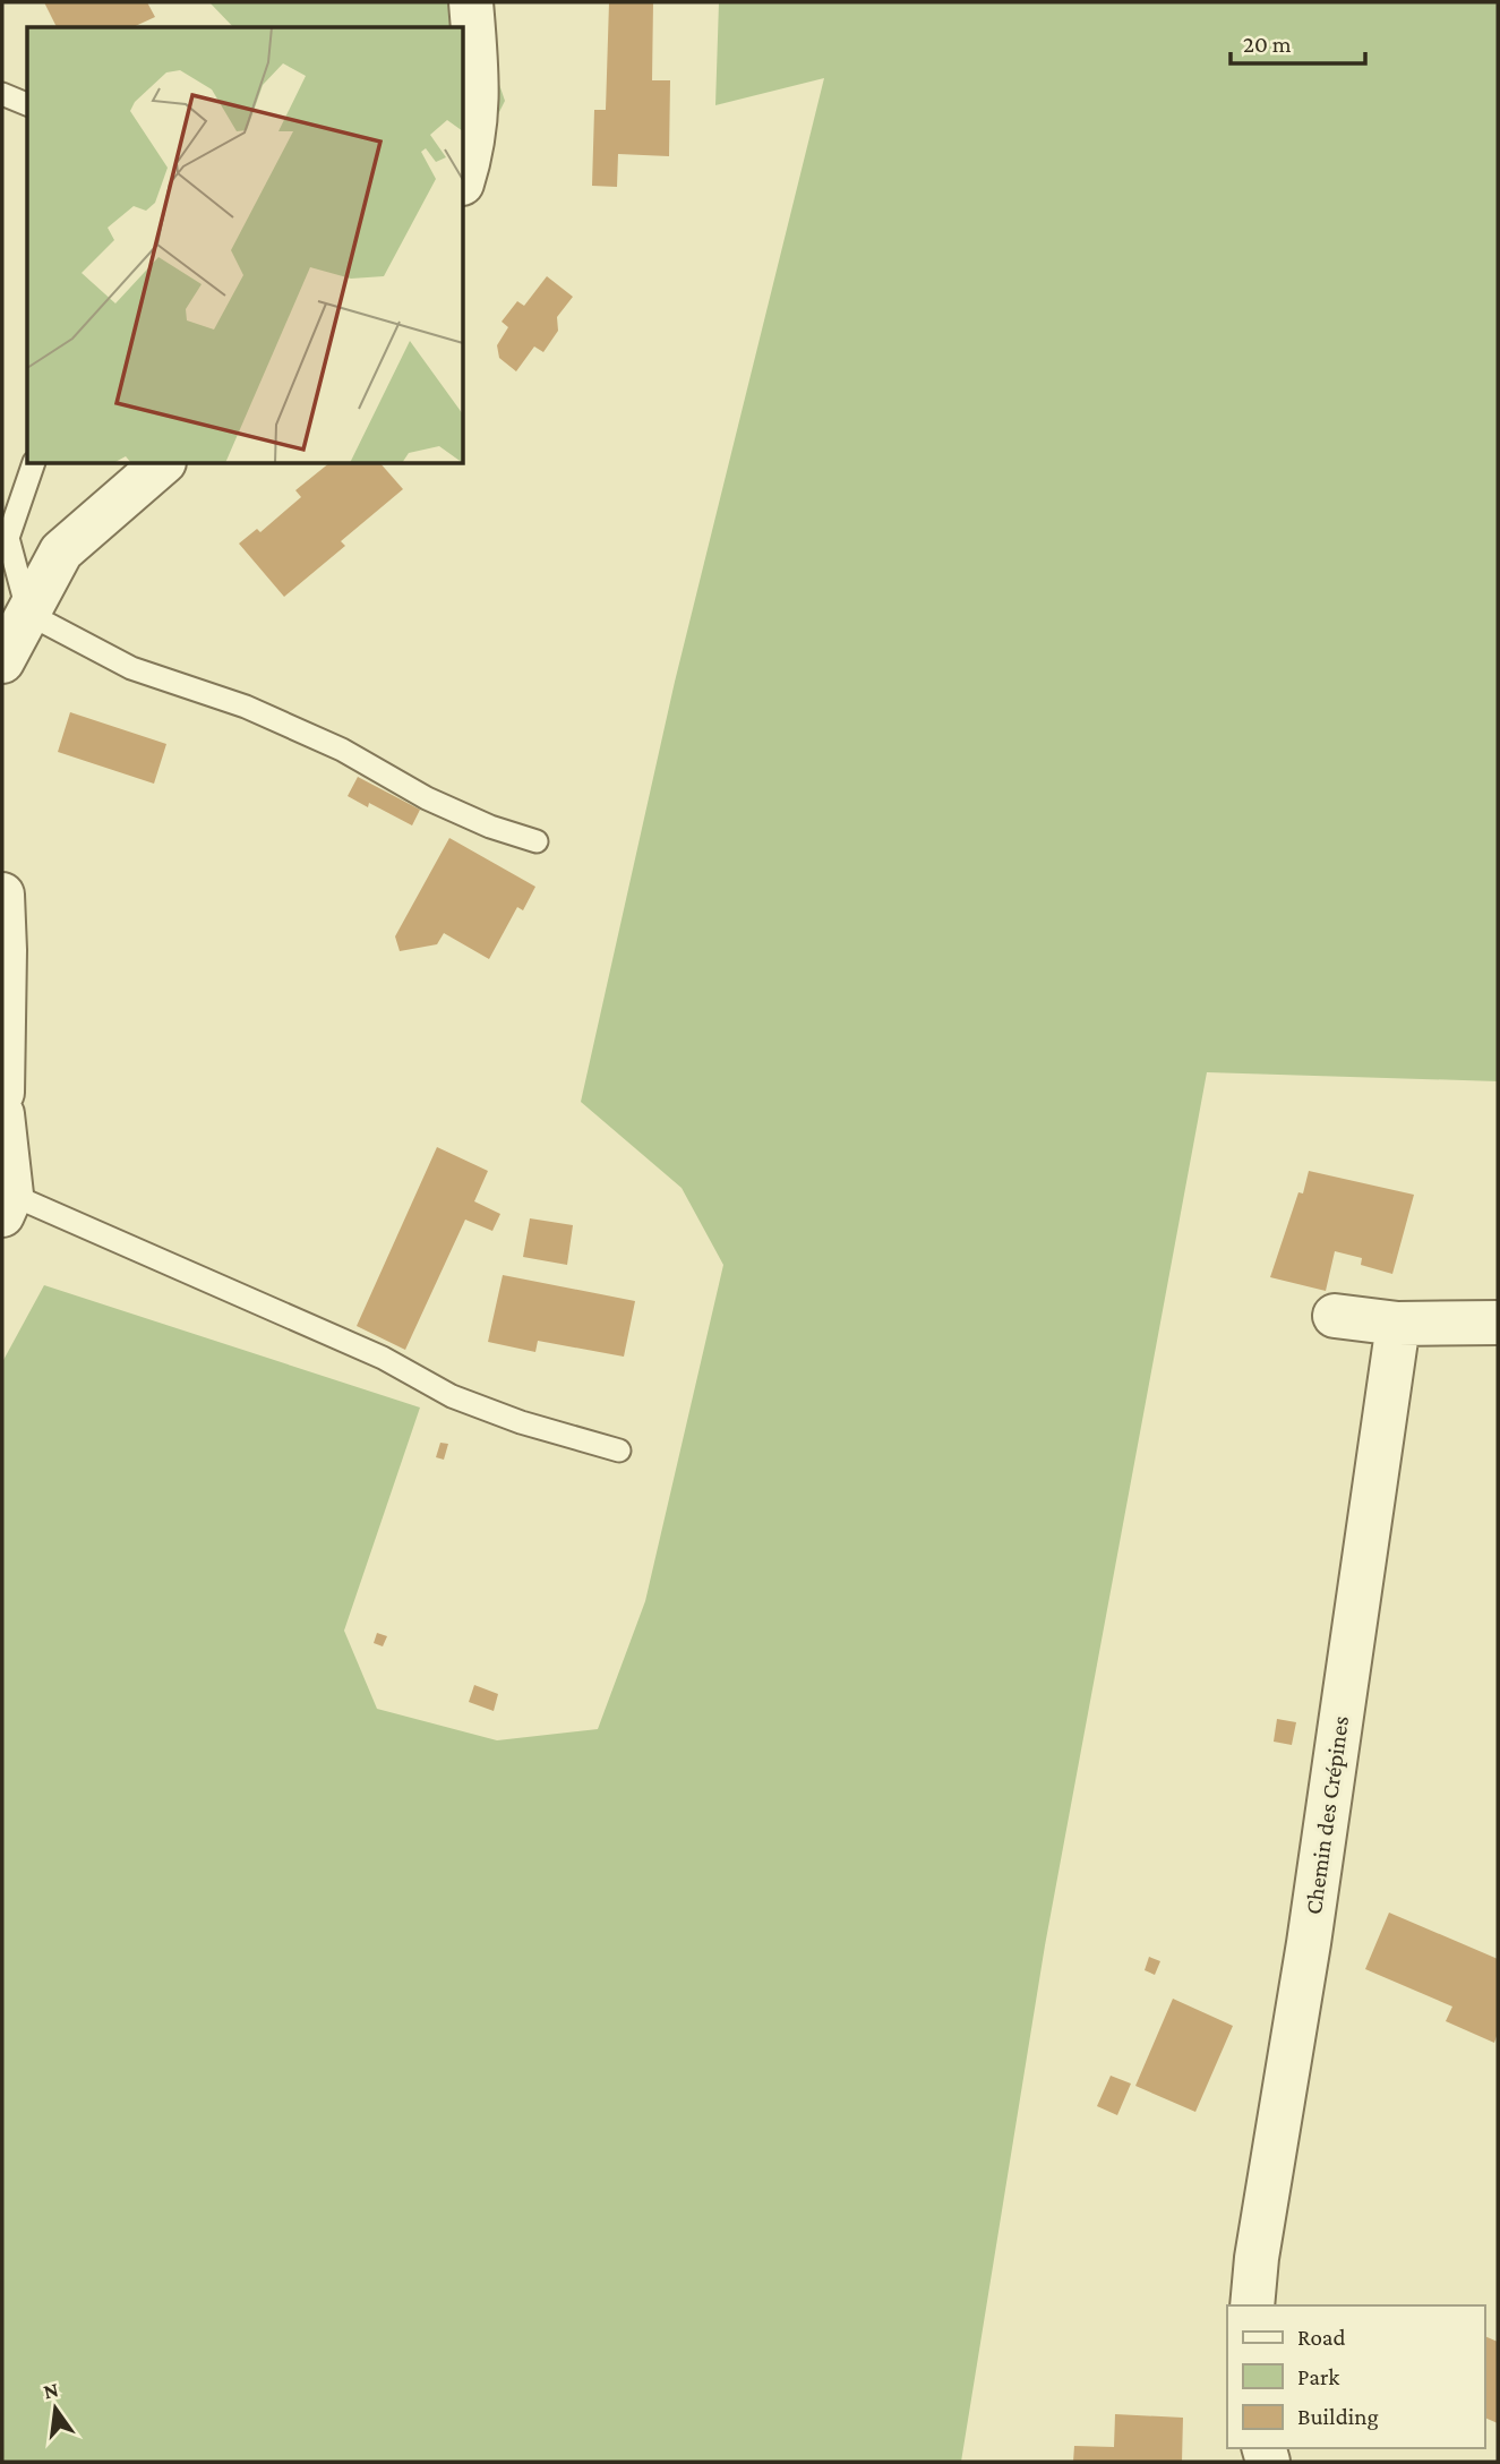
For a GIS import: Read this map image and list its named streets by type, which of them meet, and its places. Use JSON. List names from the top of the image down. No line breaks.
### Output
{"streets":{"street":["Chemin des Crépines"]},"legend":["Road","Park","Building"],"scale_bar":"20 m","north":"top"}
